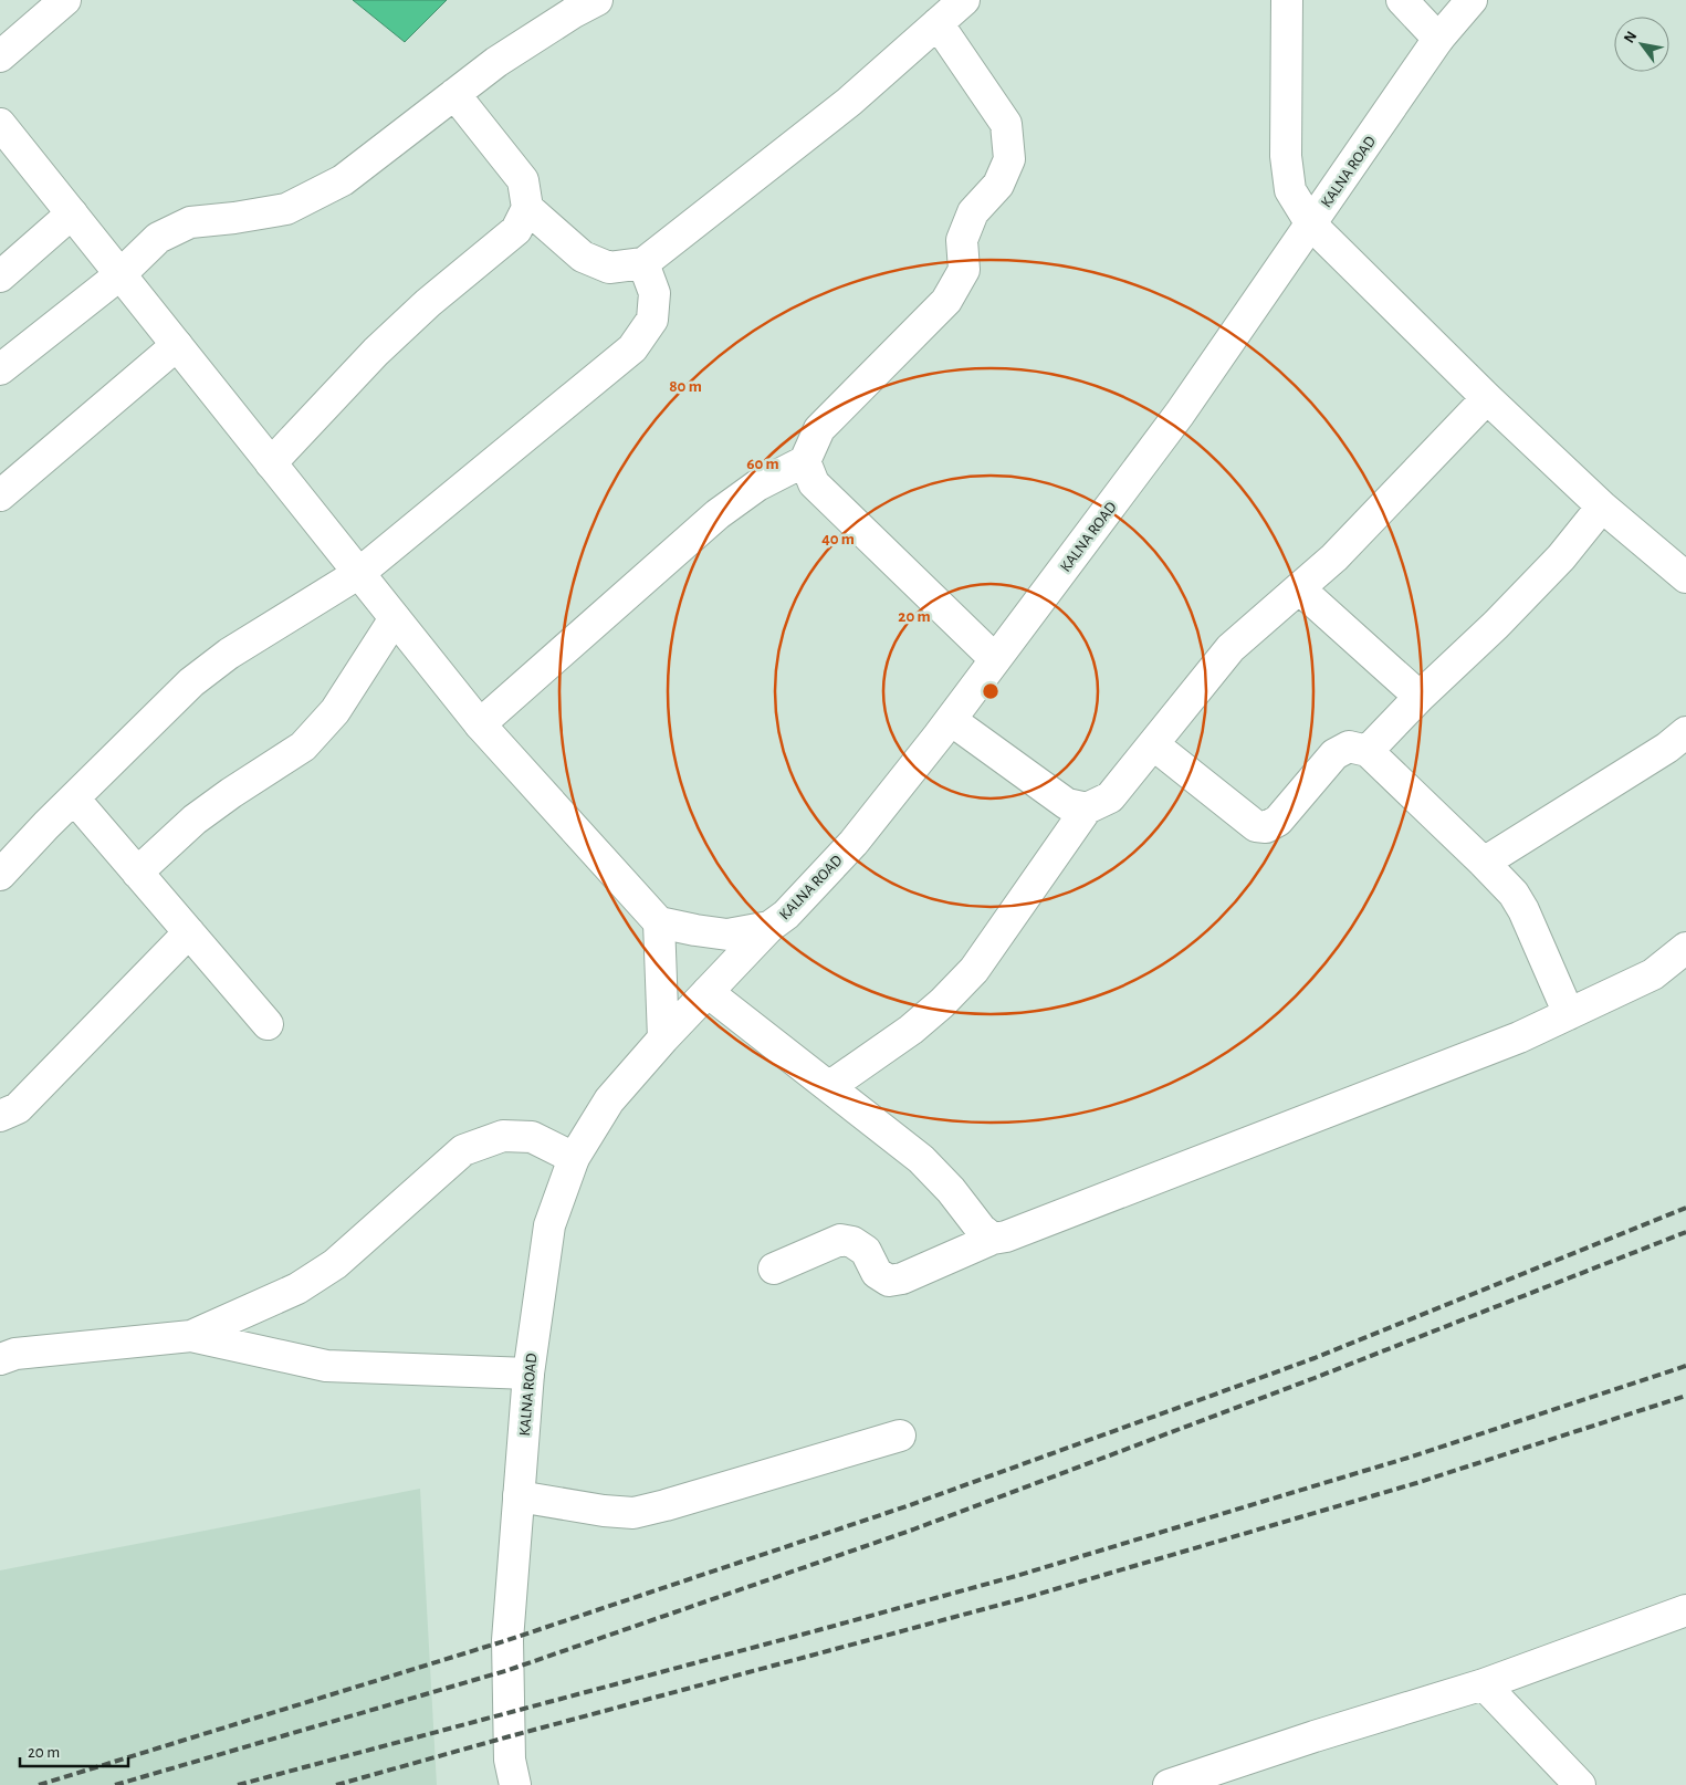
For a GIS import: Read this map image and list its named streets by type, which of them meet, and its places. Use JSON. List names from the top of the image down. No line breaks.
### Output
{"streets":{"street":["KALNA ROAD"]},"scale_bar":"20 m","north":"top left","rings":["80 m","60 m","40 m","20 m"]}
